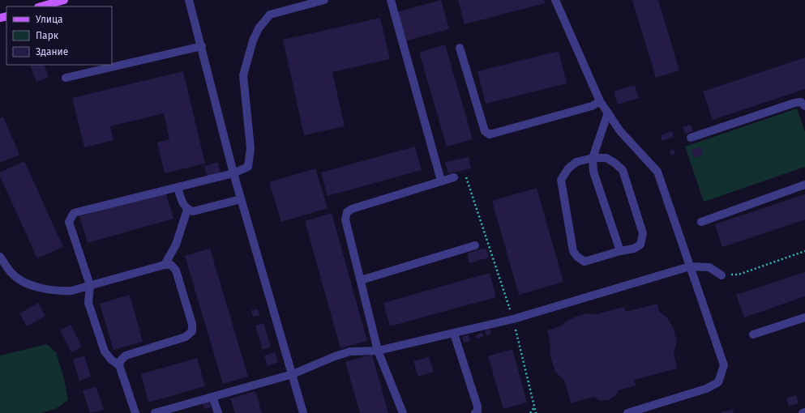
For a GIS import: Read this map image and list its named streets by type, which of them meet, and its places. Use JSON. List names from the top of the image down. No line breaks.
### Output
{"legend":["Улица","Парк","Здание"]}
